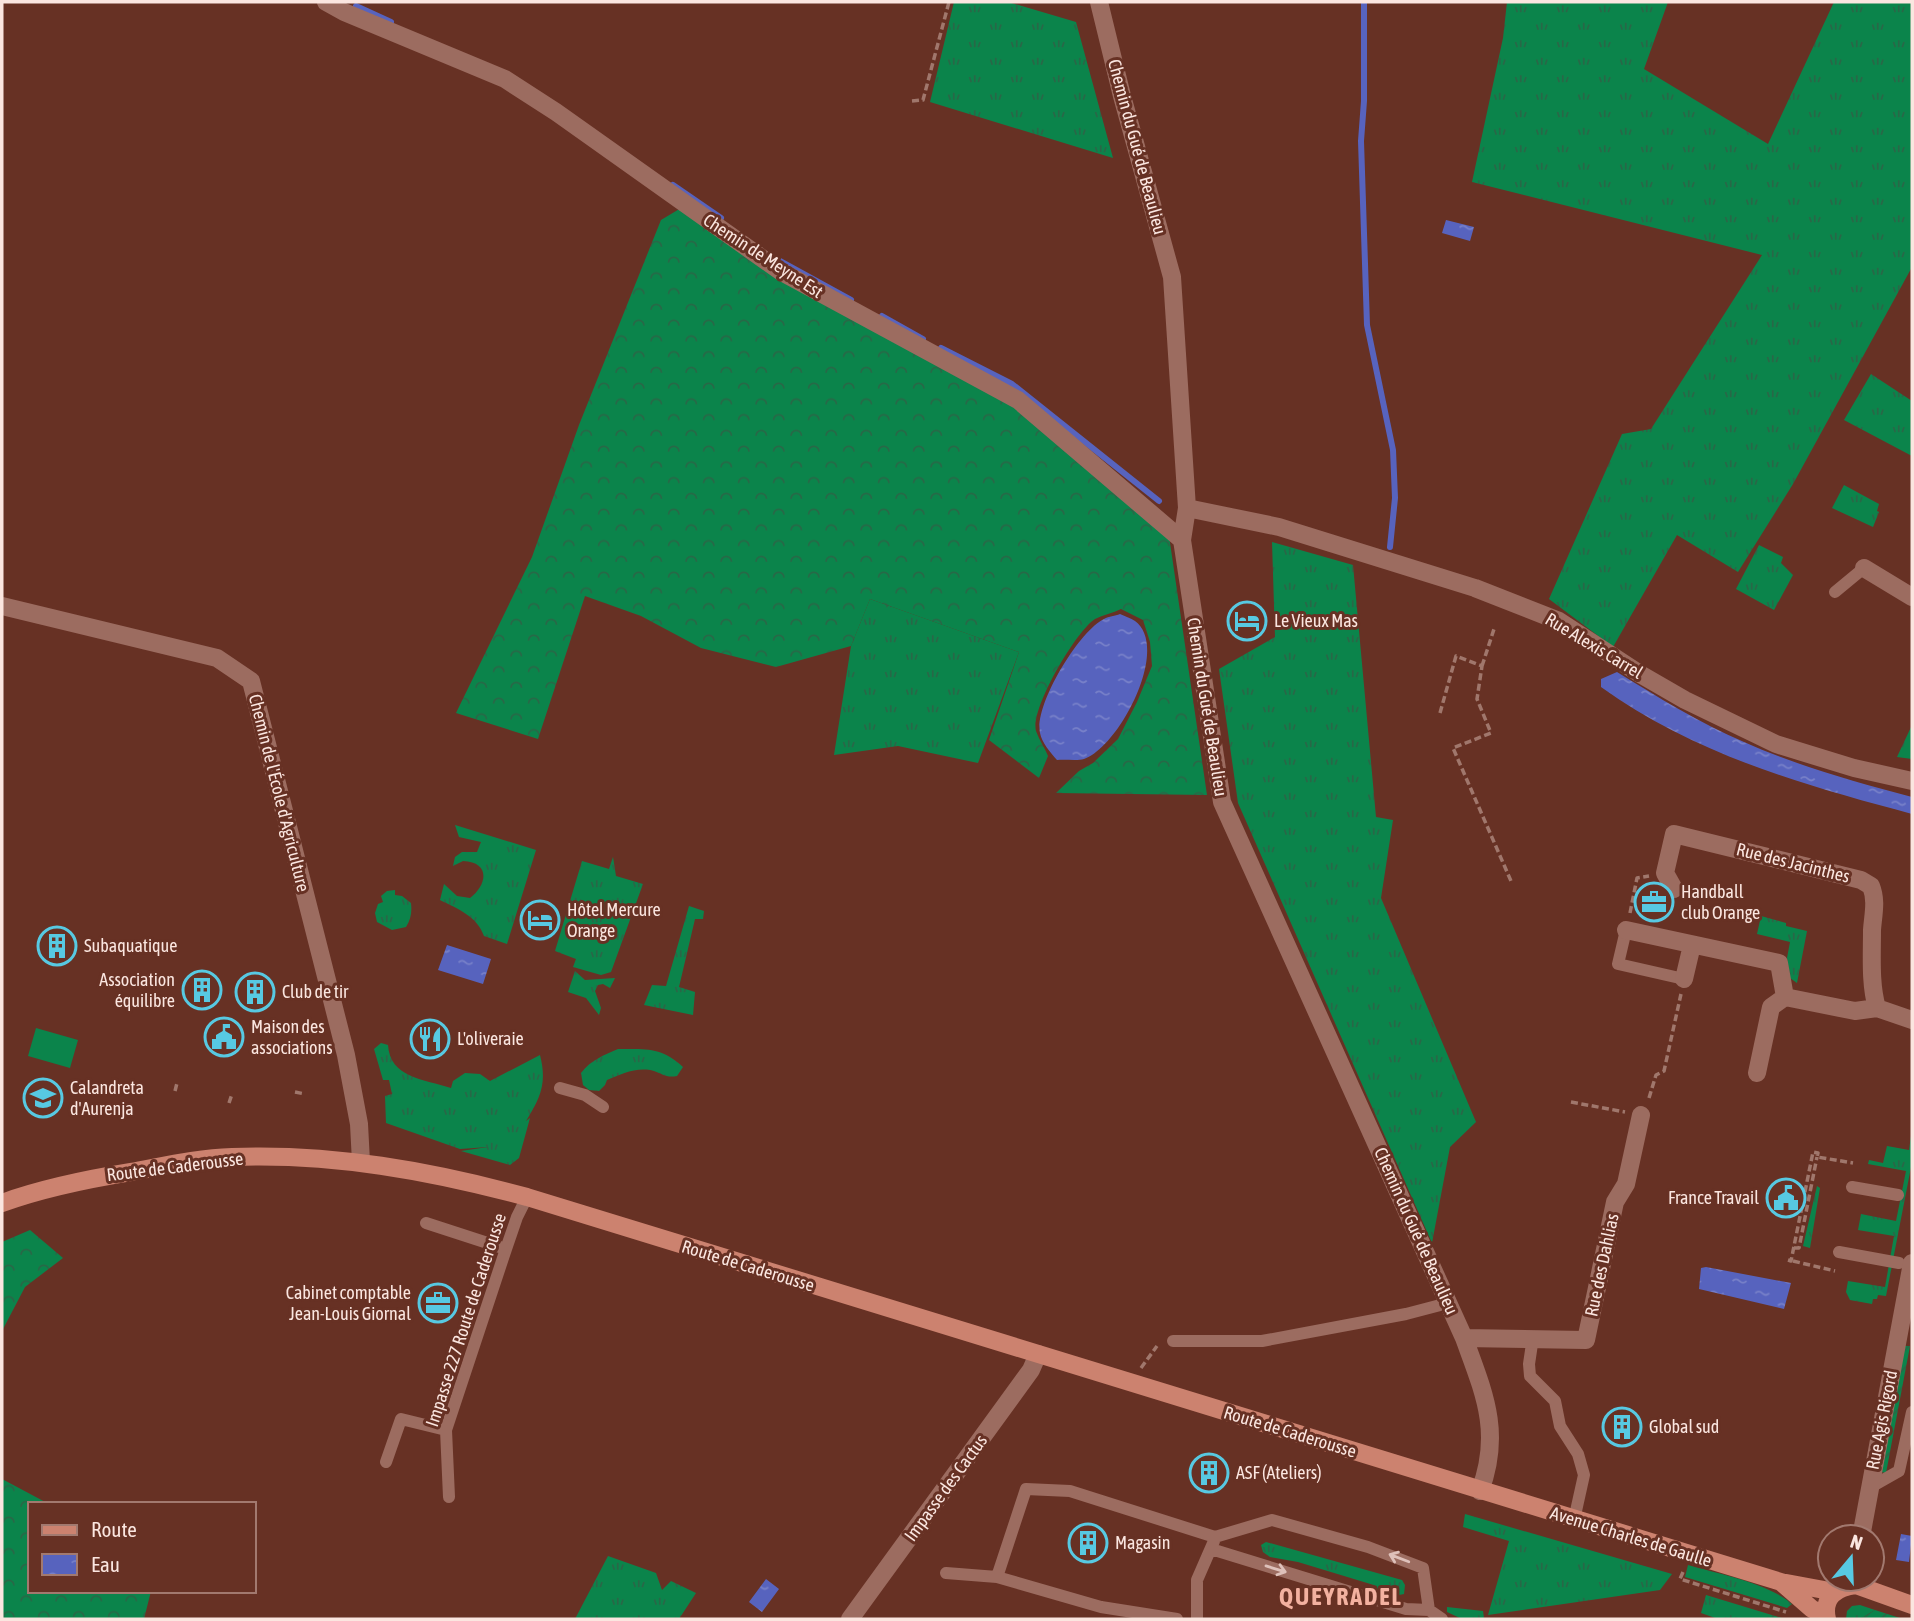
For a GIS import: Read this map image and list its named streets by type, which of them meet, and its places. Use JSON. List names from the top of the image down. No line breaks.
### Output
{"streets":{"main road":["Route de Caderousse","Avenue Charles de Gaulle"],"street":["Chemin du Gué de Beaulieu","Chemin de Meyne Est","Rue Alexis Carrel","Chemin de l'École d'Agriculture","Rue des Jacinthes","Rue des Dahlias","Rue Agis Rigord","Impasse des Cactus"],"lane":["Impasse 227 Route de Caderousse"]},"crossings":[["Chemin du Gué de Beaulieu","Chemin de Meyne Est"],["Chemin du Gué de Beaulieu","Rue Alexis Carrel"],["Chemin du Gué de Beaulieu","Route de Caderousse"],["Chemin du Gué de Beaulieu","Rue des Dahlias"],["Chemin du Gué de Beaulieu","Avenue Charles de Gaulle"],["Chemin de l'École d'Agriculture","Route de Caderousse"],["Route de Caderousse","Impasse 227 Route de Caderousse"],["Route de Caderousse","Impasse des Cactus"],["Route de Caderousse","Avenue Charles de Gaulle"]],"districts":["QUEYRADEL"],"places":{"hotel":["Le Vieux Mas","Hôtel Mercure Orange"],"office":["Handball club Orange","Cabinet comptable Jean-Louis Giornal"],"building":["Subaquatique","Association équilibre","Club de tir","Global sud","ASF (Ateliers)","Magasin"],"public building":["Maison des associations","France Travail"],"restaurant":["L'oliveraie"],"school or university":["Calandreta d'Aurenja"]},"legend":["Route","Eau"],"north":"top"}
